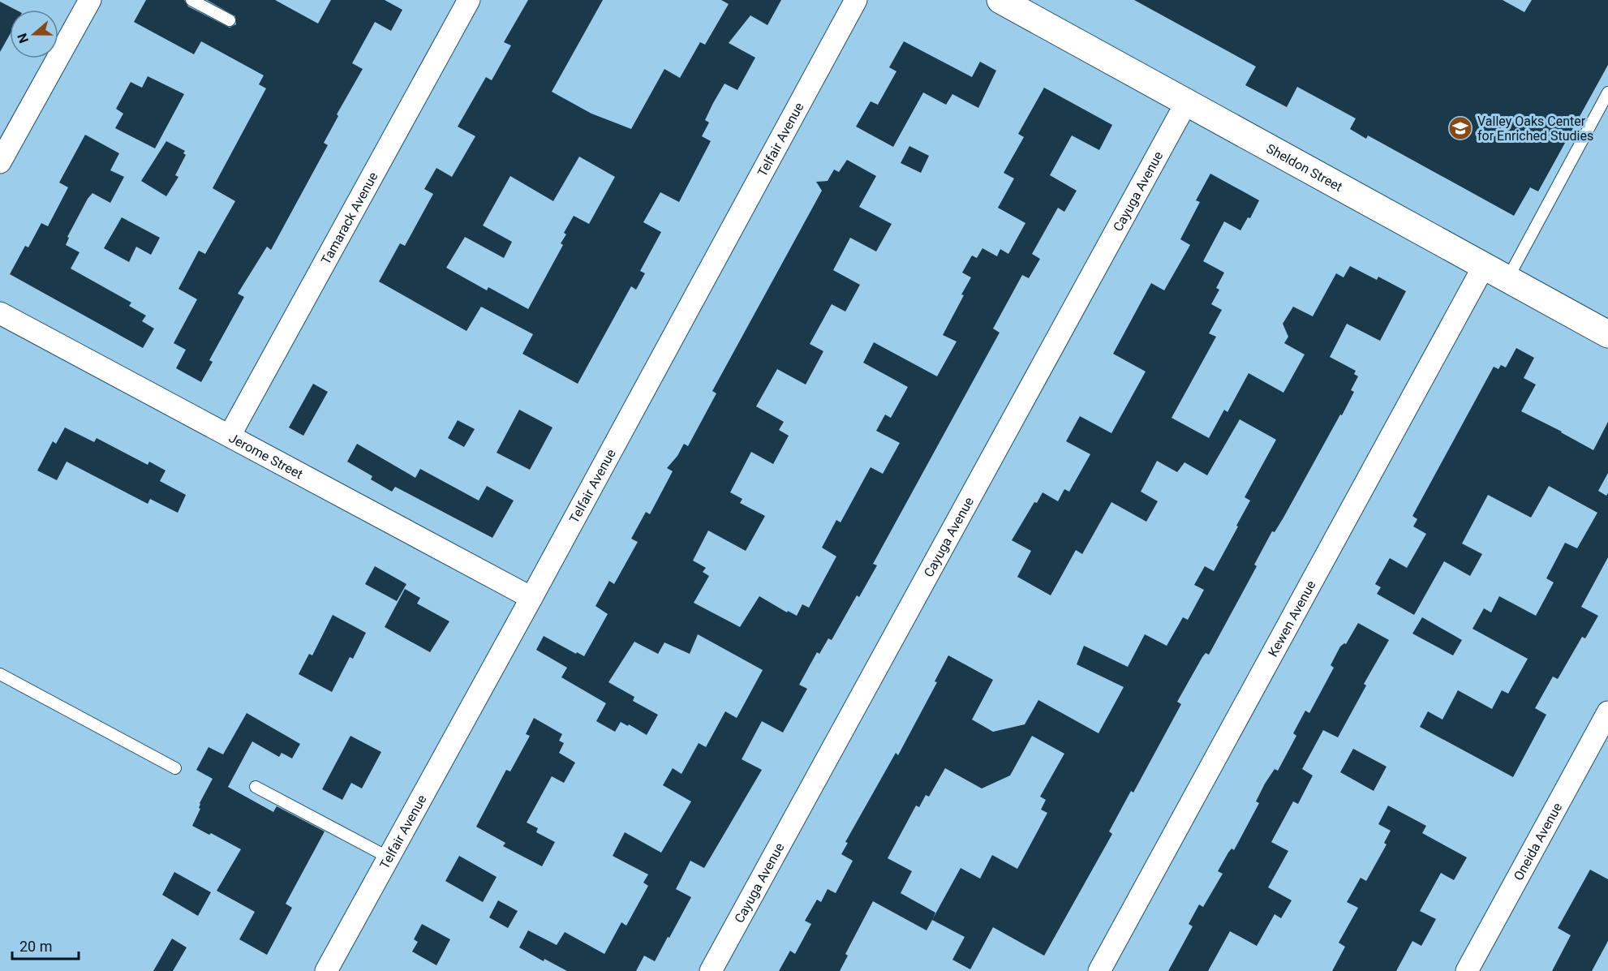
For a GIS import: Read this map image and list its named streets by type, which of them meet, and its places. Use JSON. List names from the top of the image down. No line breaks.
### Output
{"streets":{"main road":["Sheldon Street"],"street":["Telfair Avenue","Cayuga Avenue","Tamarack Avenue","Jerome Street","Kewen Avenue","Oneida Avenue"]},"crossings":[["Telfair Avenue","Jerome Street"],["Sheldon Street","Cayuga Avenue"],["Sheldon Street","Kewen Avenue"],["Tamarack Avenue","Jerome Street"]],"places":{"school or university":["Valley Oaks Center for Enriched Studies"]},"scale_bar":"20 m","north":"left"}
